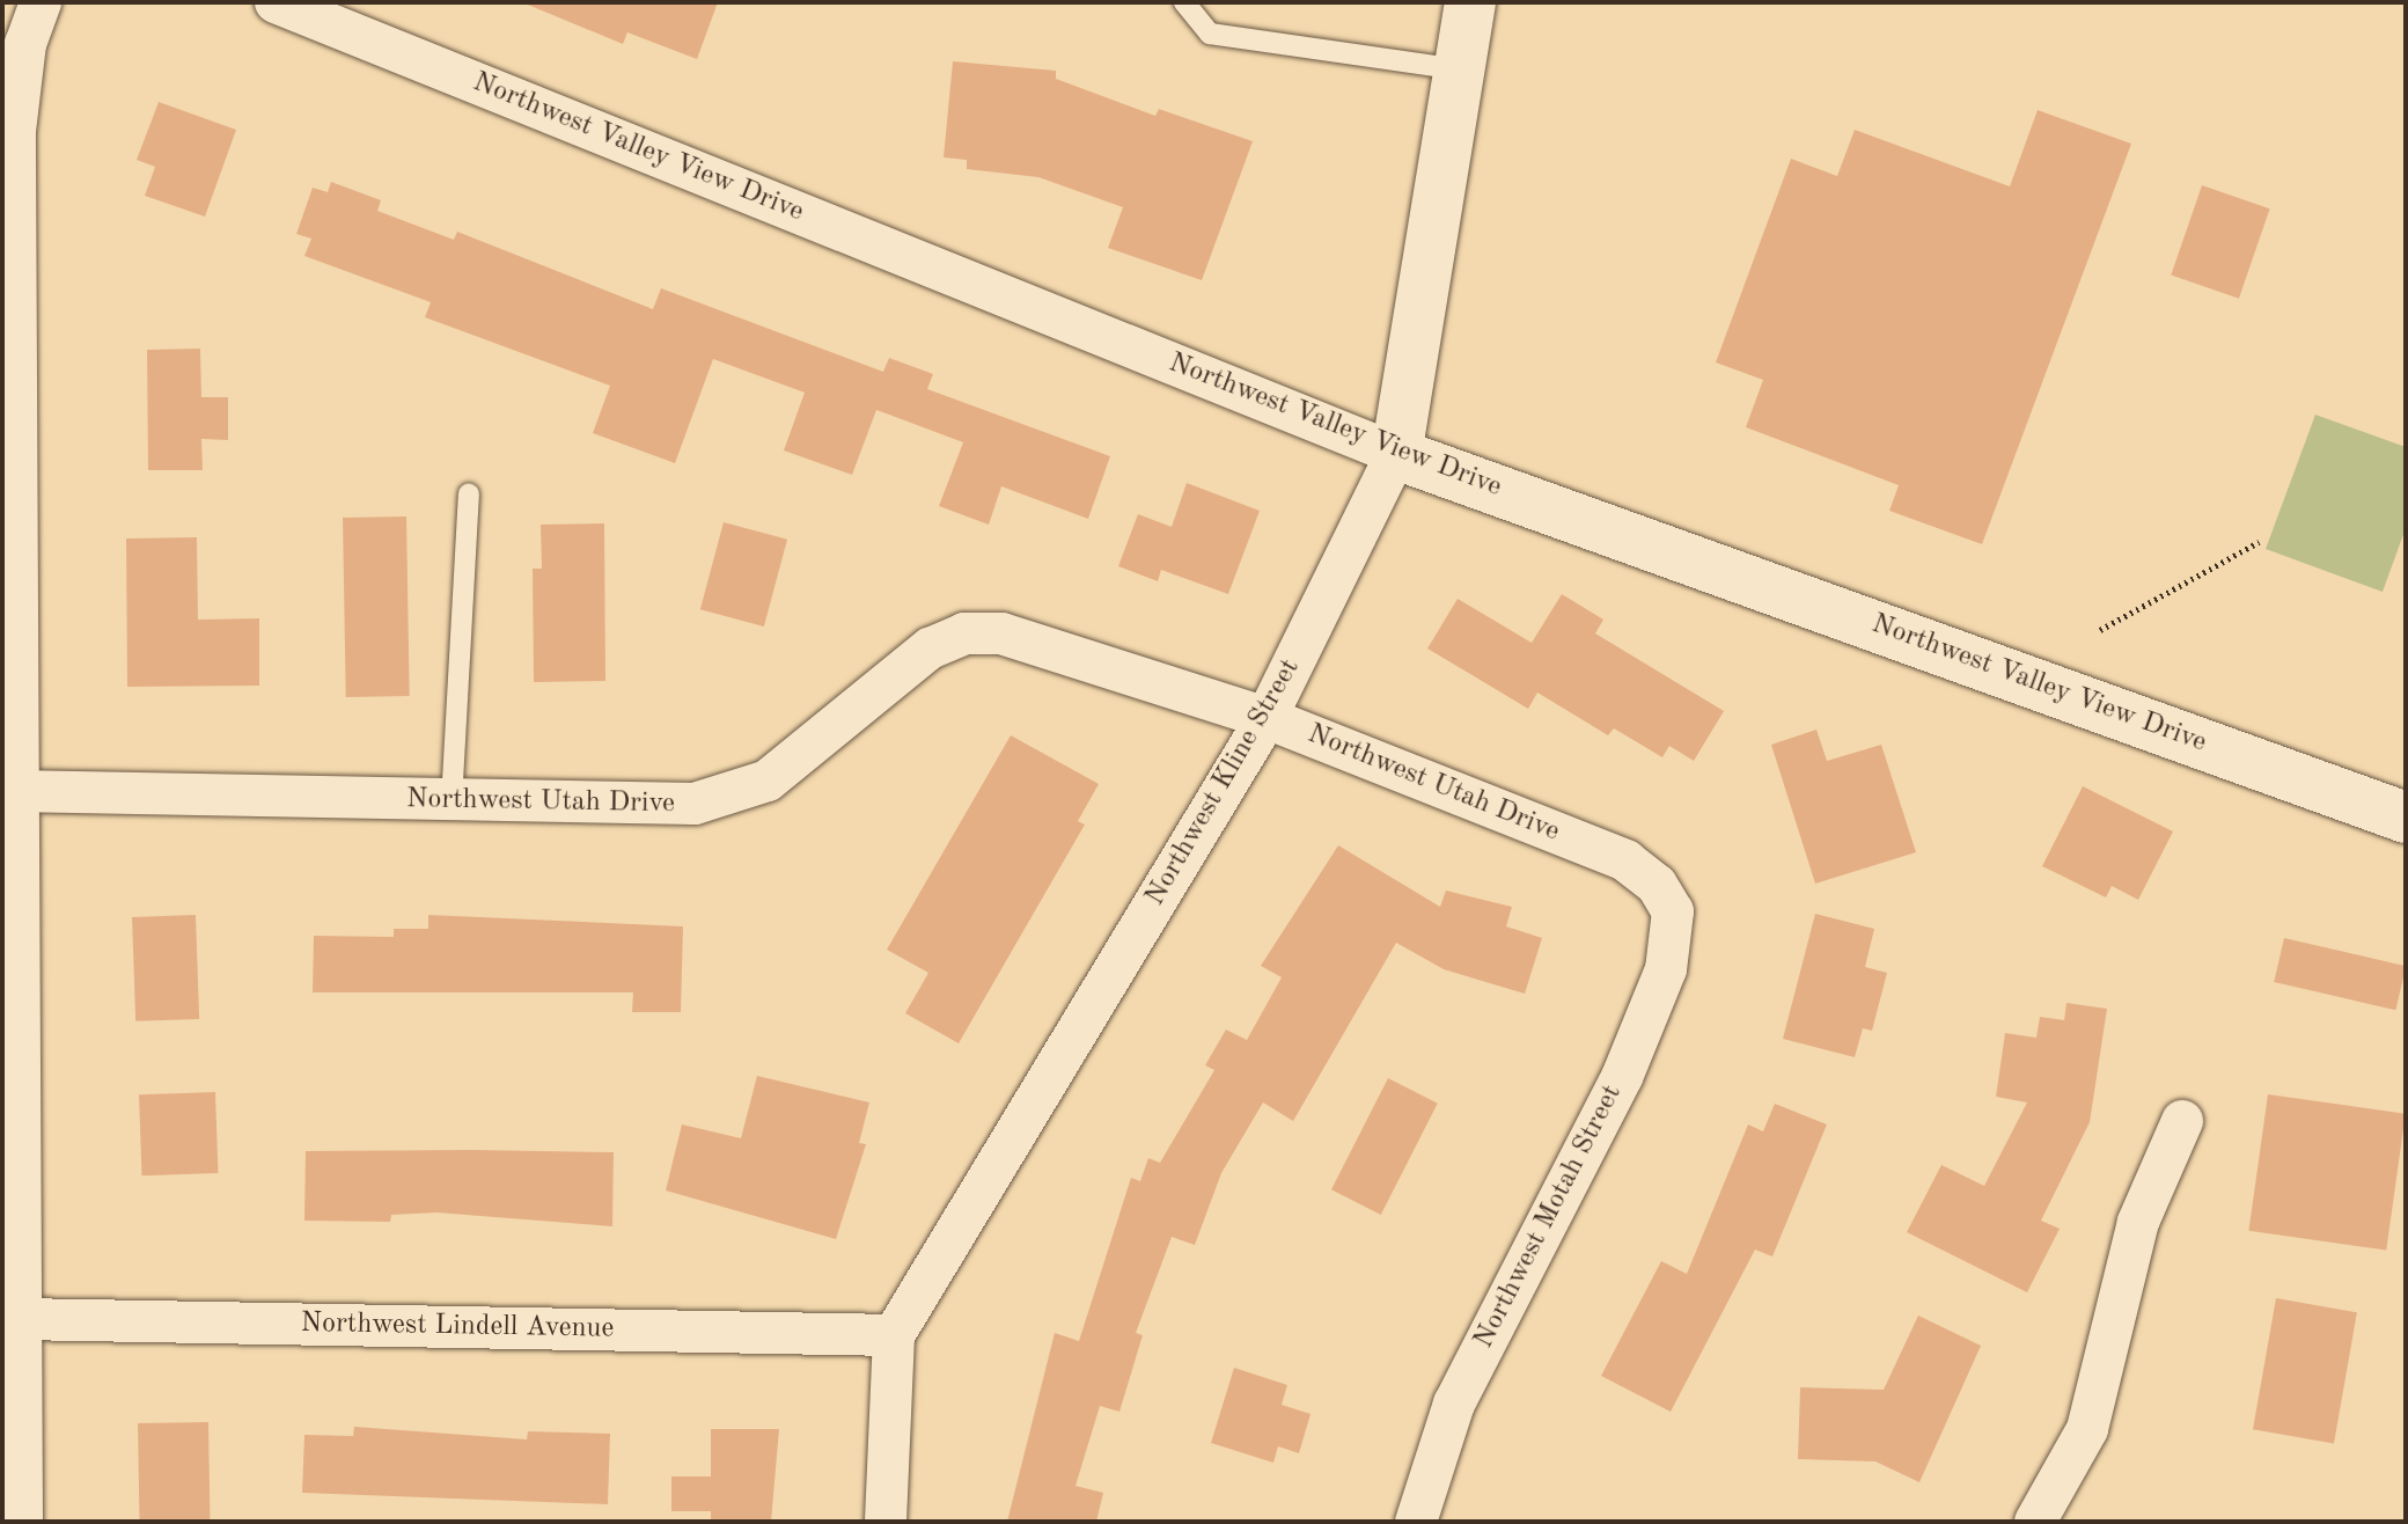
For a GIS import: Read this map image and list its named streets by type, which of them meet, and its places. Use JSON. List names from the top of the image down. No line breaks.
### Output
{"streets":{"street":["Northwest Valley View Drive","Northwest Kline Street","Northwest Utah Drive","Northwest Motah Street","Northwest Lindell Avenue"]},"crossings":[["Northwest Valley View Drive","Northwest Kline Street"],["Northwest Kline Street","Northwest Utah Drive"],["Northwest Kline Street","Northwest Lindell Avenue"],["Northwest Utah Drive","Northwest Motah Street"]]}
